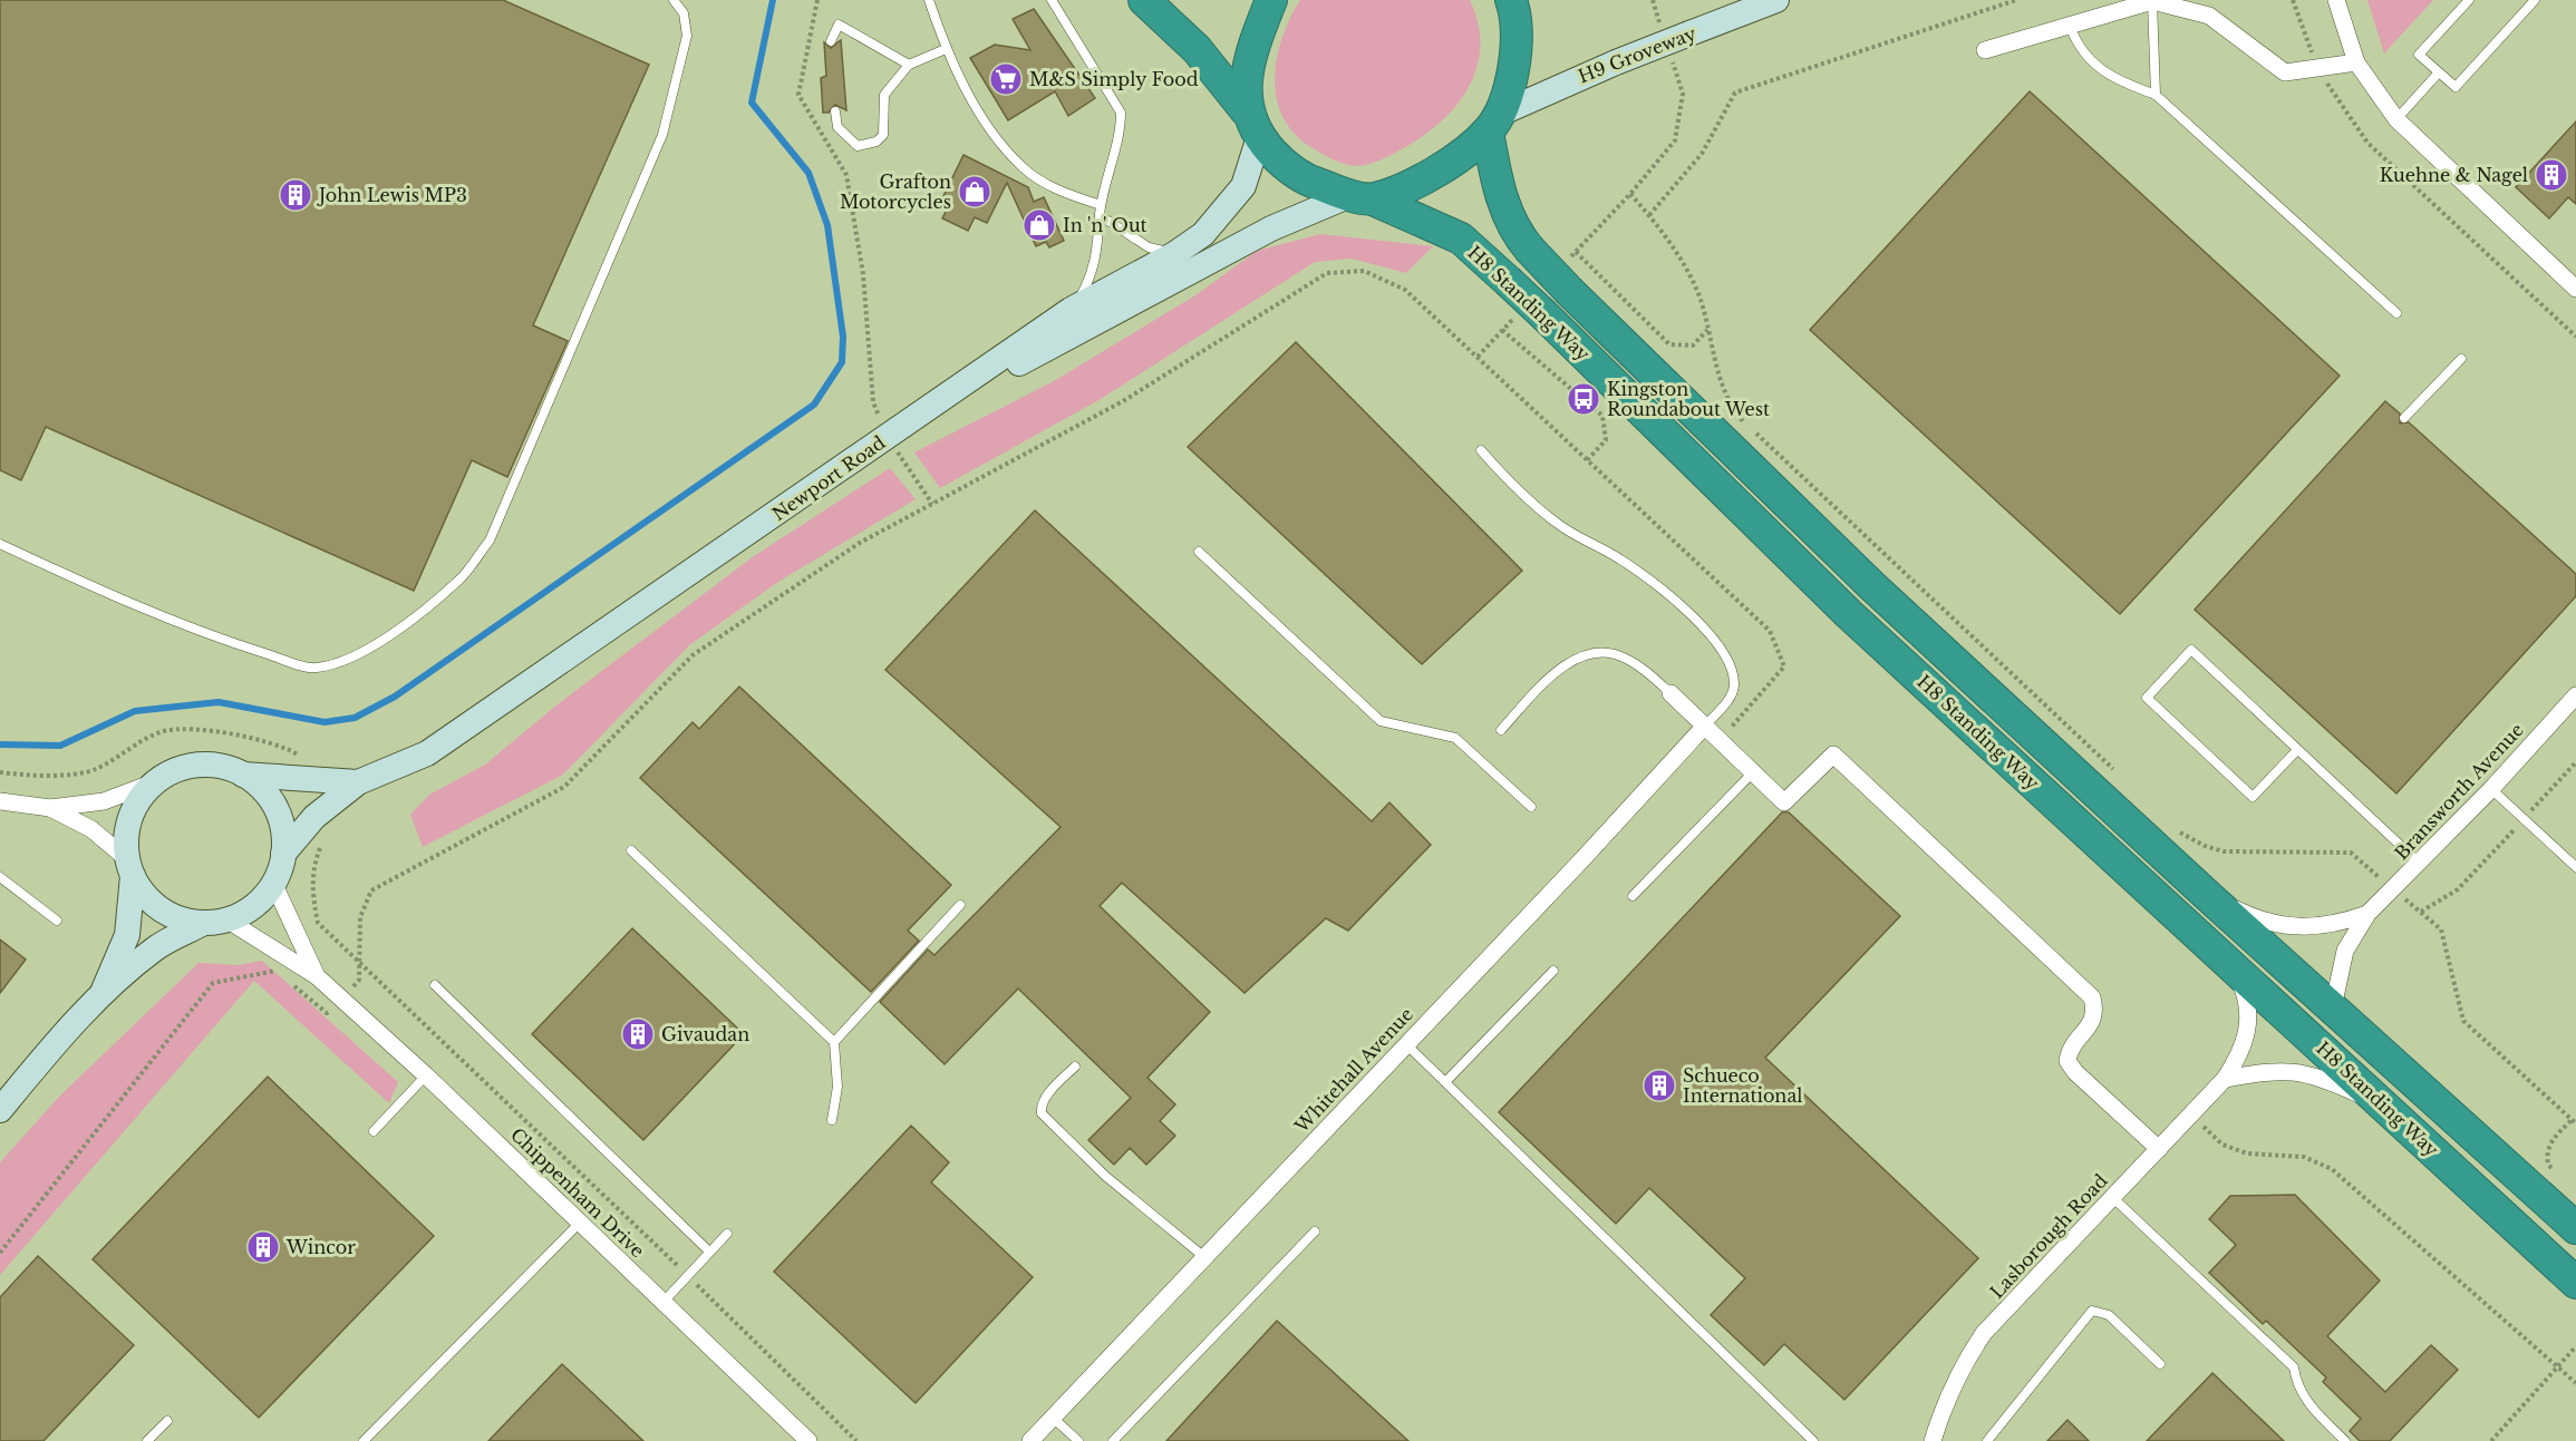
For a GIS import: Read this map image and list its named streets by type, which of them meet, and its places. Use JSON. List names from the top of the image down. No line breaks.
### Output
{"streets":{"highway":["H8 Standing Way"],"street":["H9 Groveway","Newport Road","Bransworth Avenue","Whitehall Avenue","Chippenham Drive","Lasborough Road"]},"crossings":[["H9 Groveway","H8 Standing Way"],["H8 Standing Way","Newport Road"],["H8 Standing Way","Bransworth Avenue"],["H8 Standing Way","Lasborough Road"],["Newport Road","Chippenham Drive"]],"places":{"supermarket":["M&S Simply Food"],"building":["Kuehne & Nagel","John Lewis MP3","Givaudan","Schueco International","Wincor"],"shop":["Grafton Motorcycles","In 'n' Out"],"bus stop":["Kingston Roundabout West"]}}
